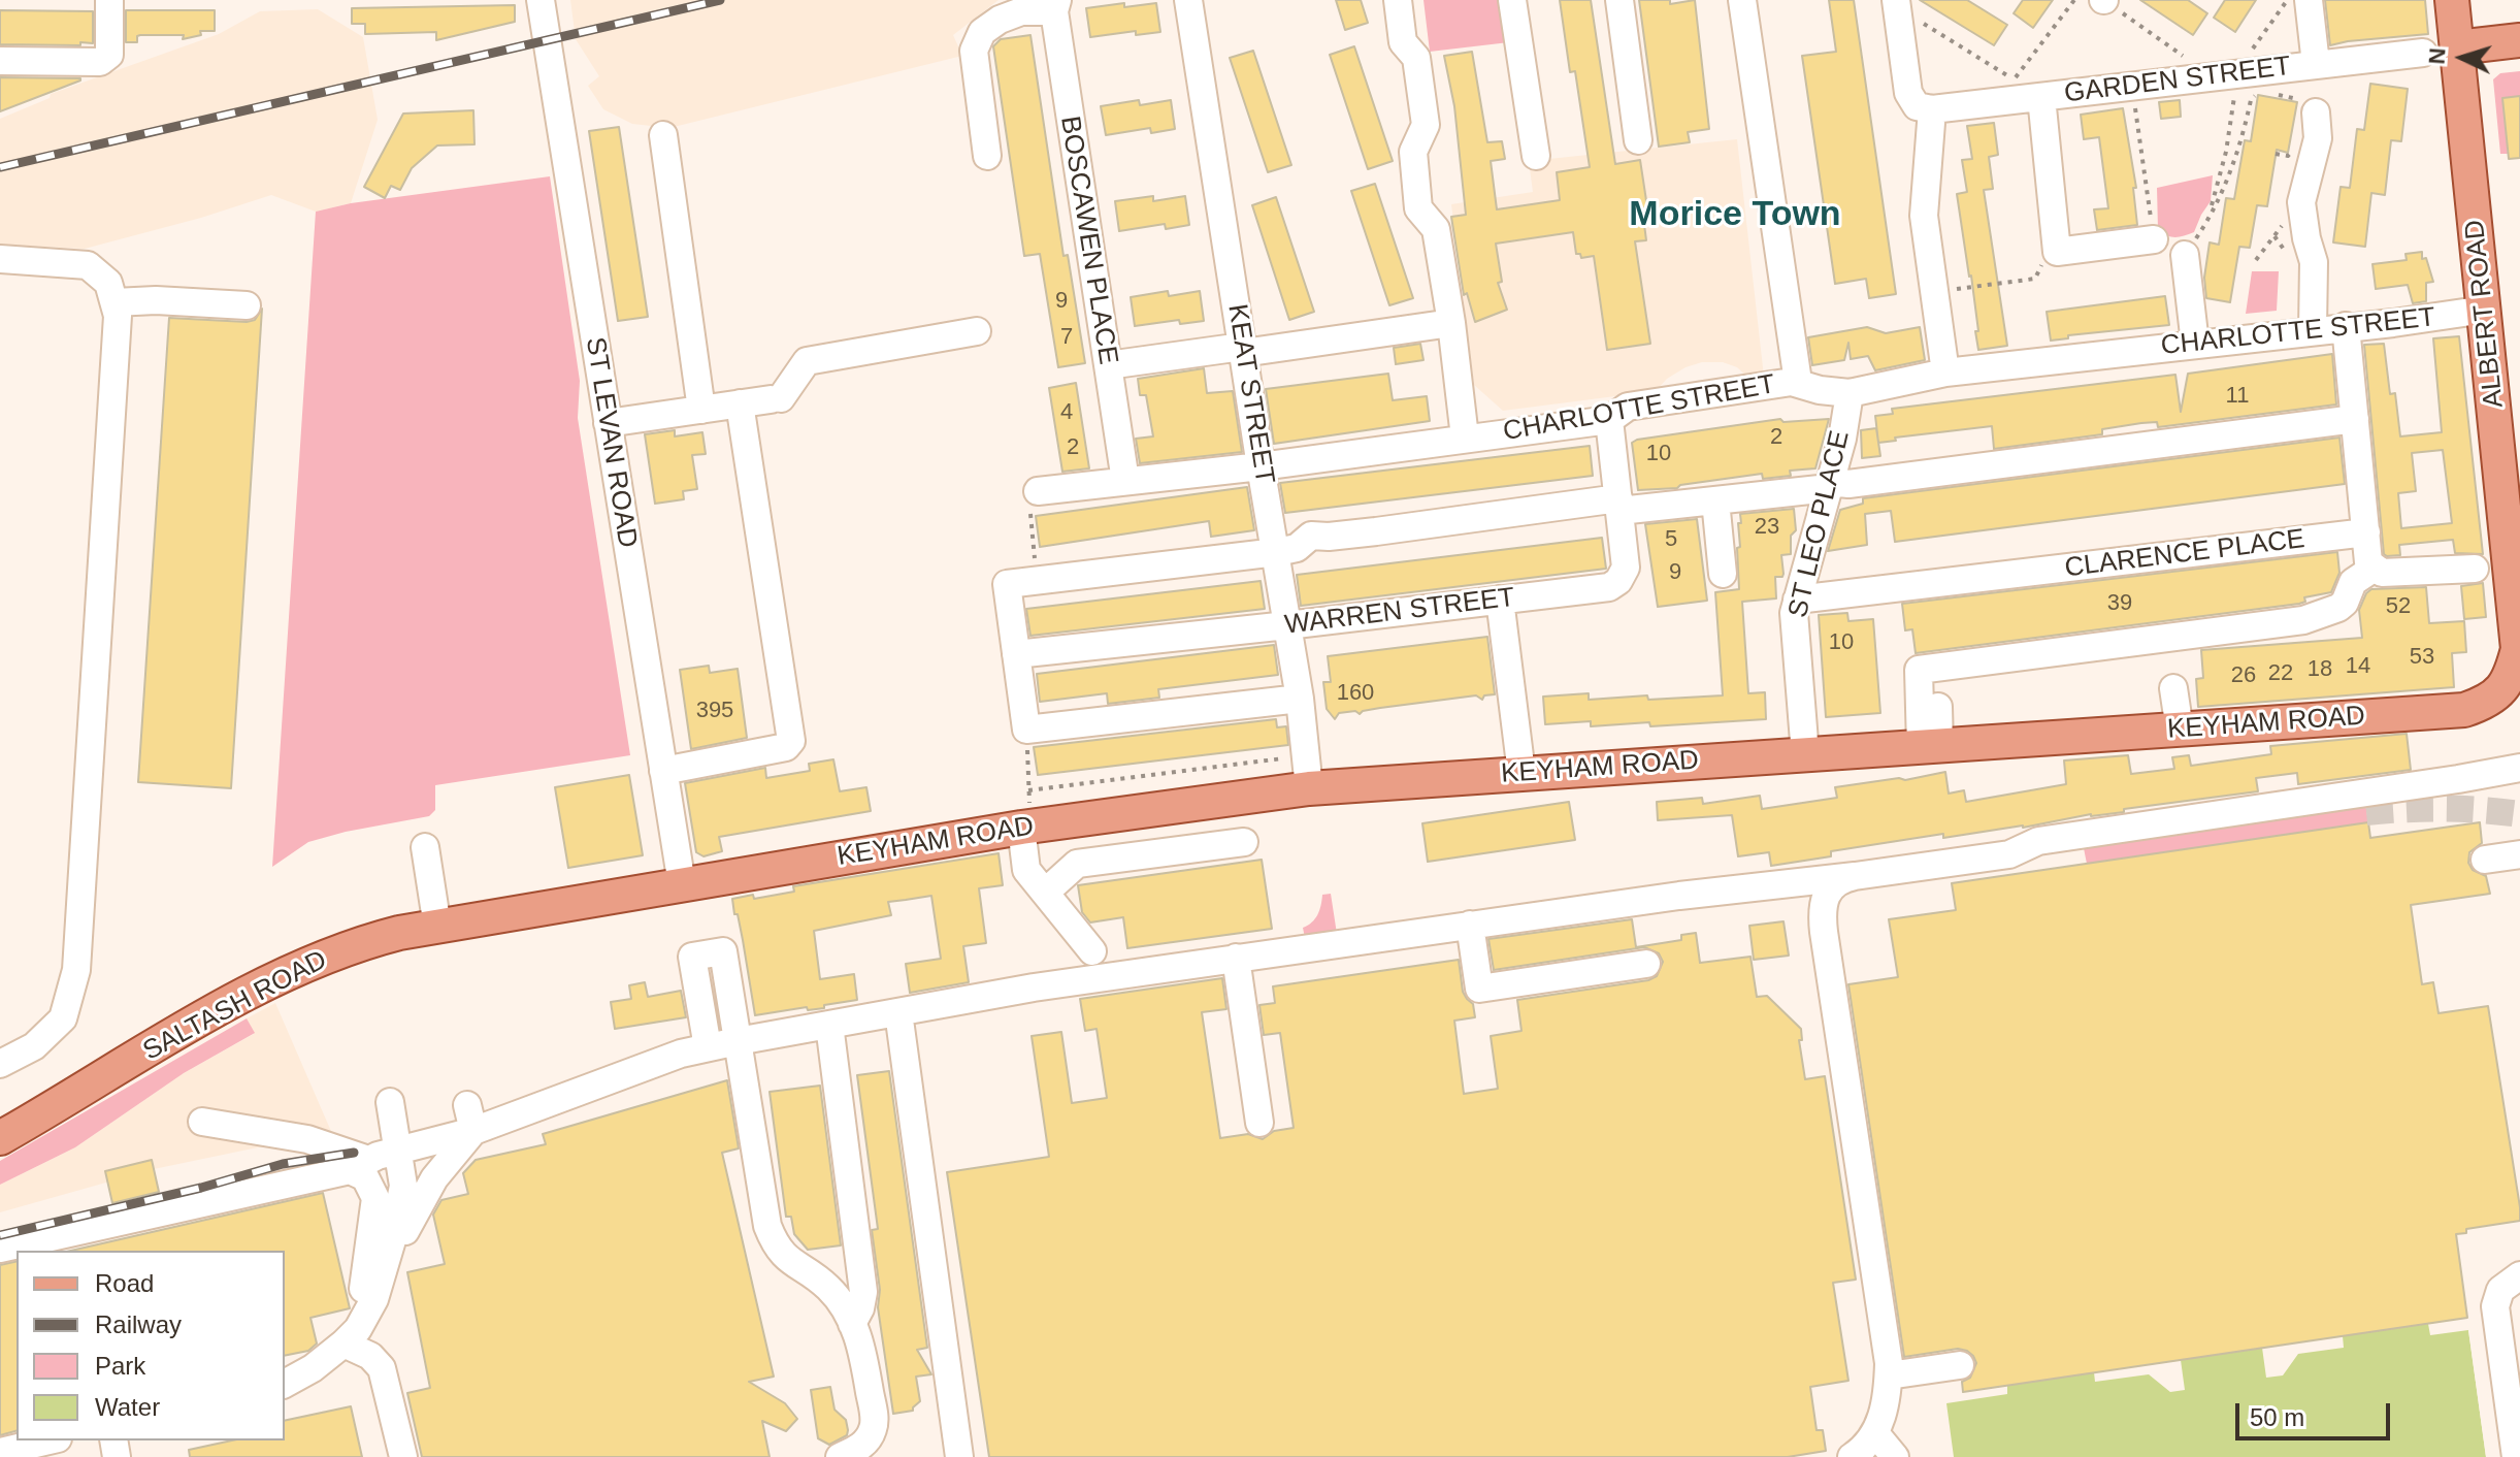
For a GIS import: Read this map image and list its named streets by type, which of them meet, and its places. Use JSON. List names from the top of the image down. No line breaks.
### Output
{"streets":{"main road":["ALBERT ROAD","KEYHAM ROAD","SALTASH ROAD"],"street":["GARDEN STREET","BOSCAWEN PLACE","CHARLOTTE STREET","KEAT STREET","ST LEVAN ROAD","ST LEO PLACE","CLARENCE PLACE","WARREN STREET"]},"crossings":[["BOSCAWEN PLACE","CHARLOTTE STREET"],["ALBERT ROAD","CHARLOTTE STREET"],["ALBERT ROAD","KEYHAM ROAD"],["CHARLOTTE STREET","KEAT STREET"],["CHARLOTTE STREET","ST LEO PLACE"],["CHARLOTTE STREET","WARREN STREET"],["KEAT STREET","WARREN STREET"],["KEAT STREET","KEYHAM ROAD"],["ST LEVAN ROAD","KEYHAM ROAD"],["ST LEVAN ROAD","SALTASH ROAD"],["ST LEO PLACE","CLARENCE PLACE"],["ST LEO PLACE","KEYHAM ROAD"],["KEYHAM ROAD","SALTASH ROAD"]],"districts":["Morice Town"],"house_numbers":["9","7","11","4","2","2","10","23","5","9","39","52","10","53","14","18","22","26","160","395"],"legend":["Road","Railway","Park","Water"],"scale_bar":"50 m","north":"left"}
